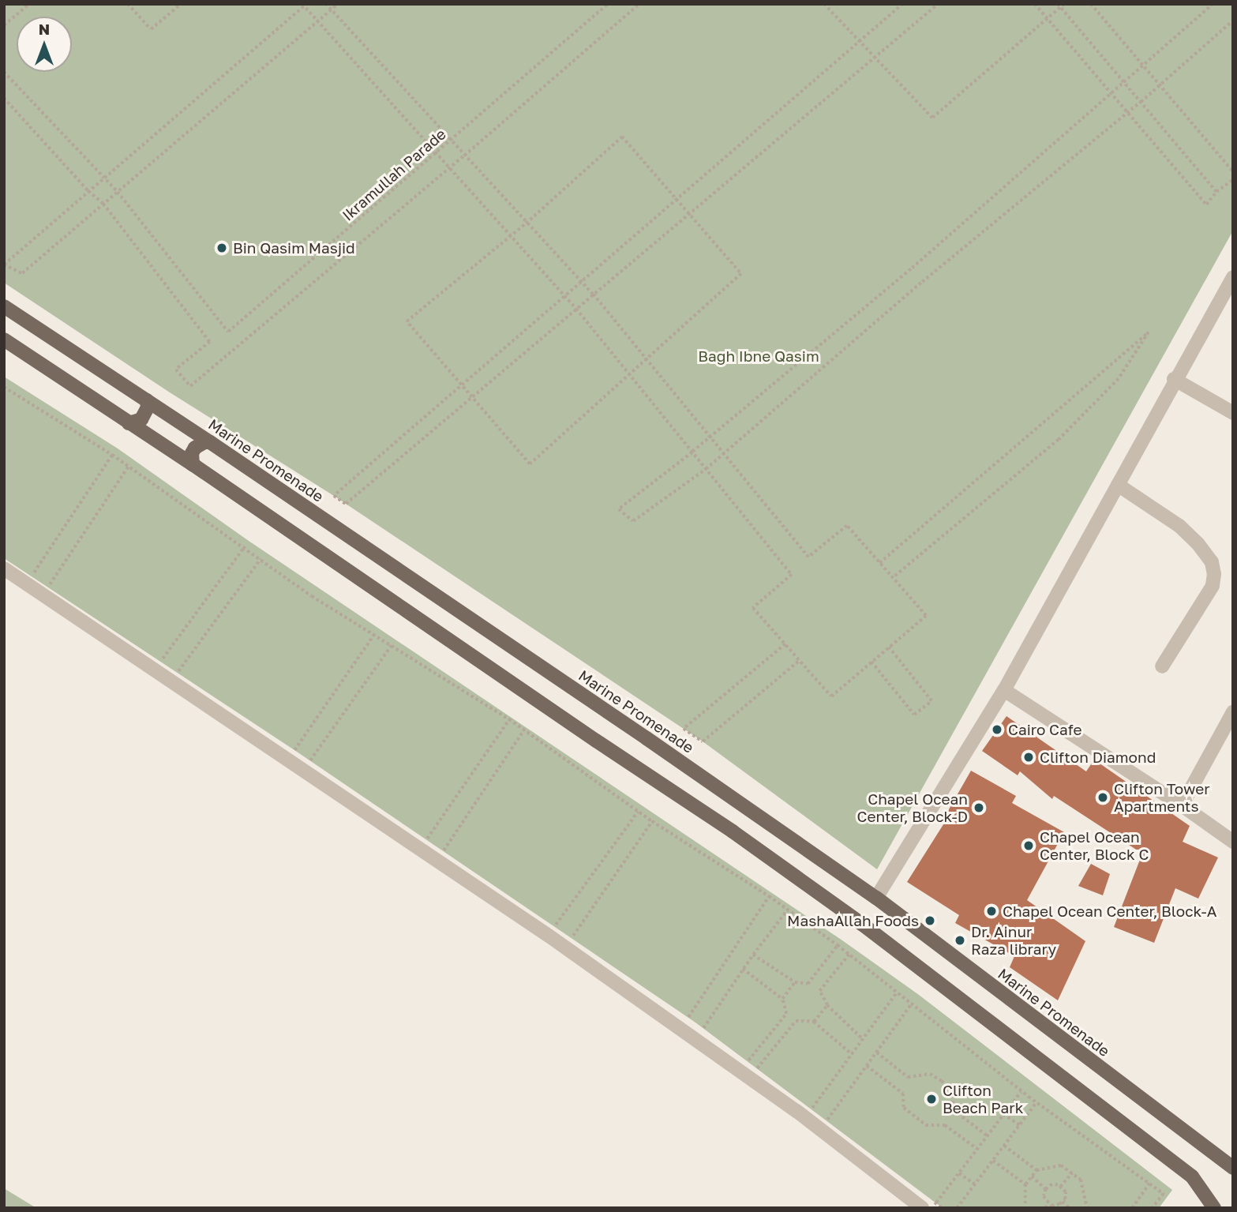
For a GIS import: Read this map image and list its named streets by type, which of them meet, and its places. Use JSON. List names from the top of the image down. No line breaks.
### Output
{"streets":{"main road":["Marine Promenade"],"path":["Ikramullah Parade"]},"parks":["Bagh Ibne Qasim"],"places":["Bin Qasim Masjid","Cairo Cafe","Clifton Diamond","Clifton Tower Apartments","Chapel Ocean Center, Block-D","Chapel Ocean Center, Block C","Chapel Ocean Center, Block-A","MashaAllah Foods","Dr. Ainur Raza library","Clifton Beach Park"],"north":"top"}
